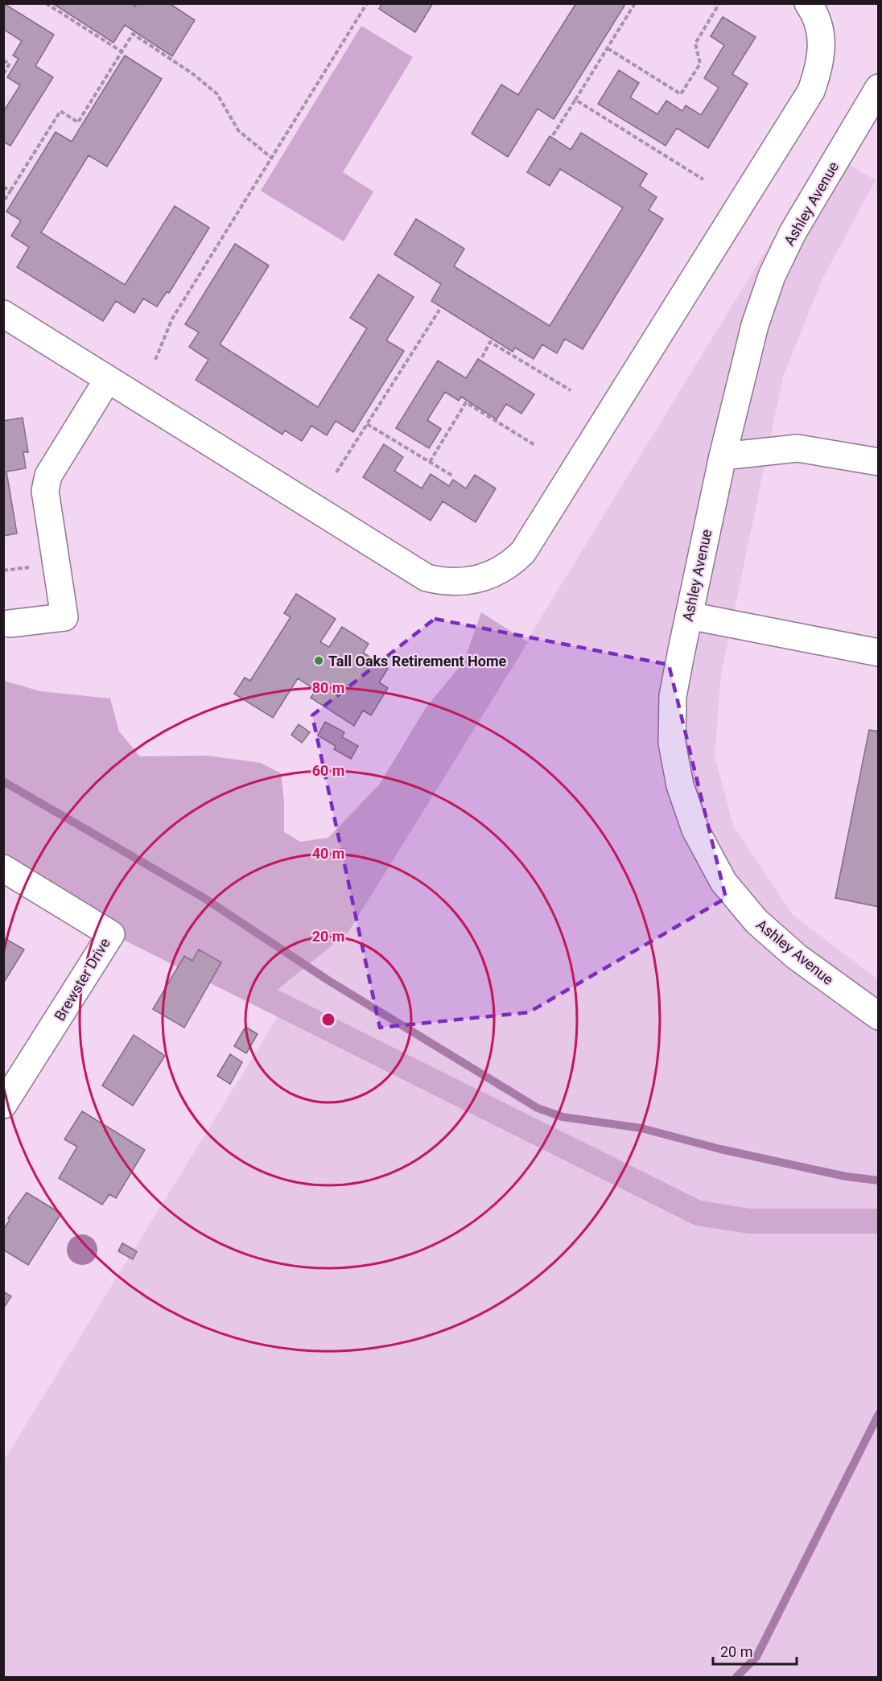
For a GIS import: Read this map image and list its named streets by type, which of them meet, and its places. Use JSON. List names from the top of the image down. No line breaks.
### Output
{"streets":{"street":["Ashley Avenue","Brewster Drive"]},"places":["Tall Oaks Retirement Home"],"scale_bar":"20 m","rings":["80 m","60 m","40 m","20 m"]}
